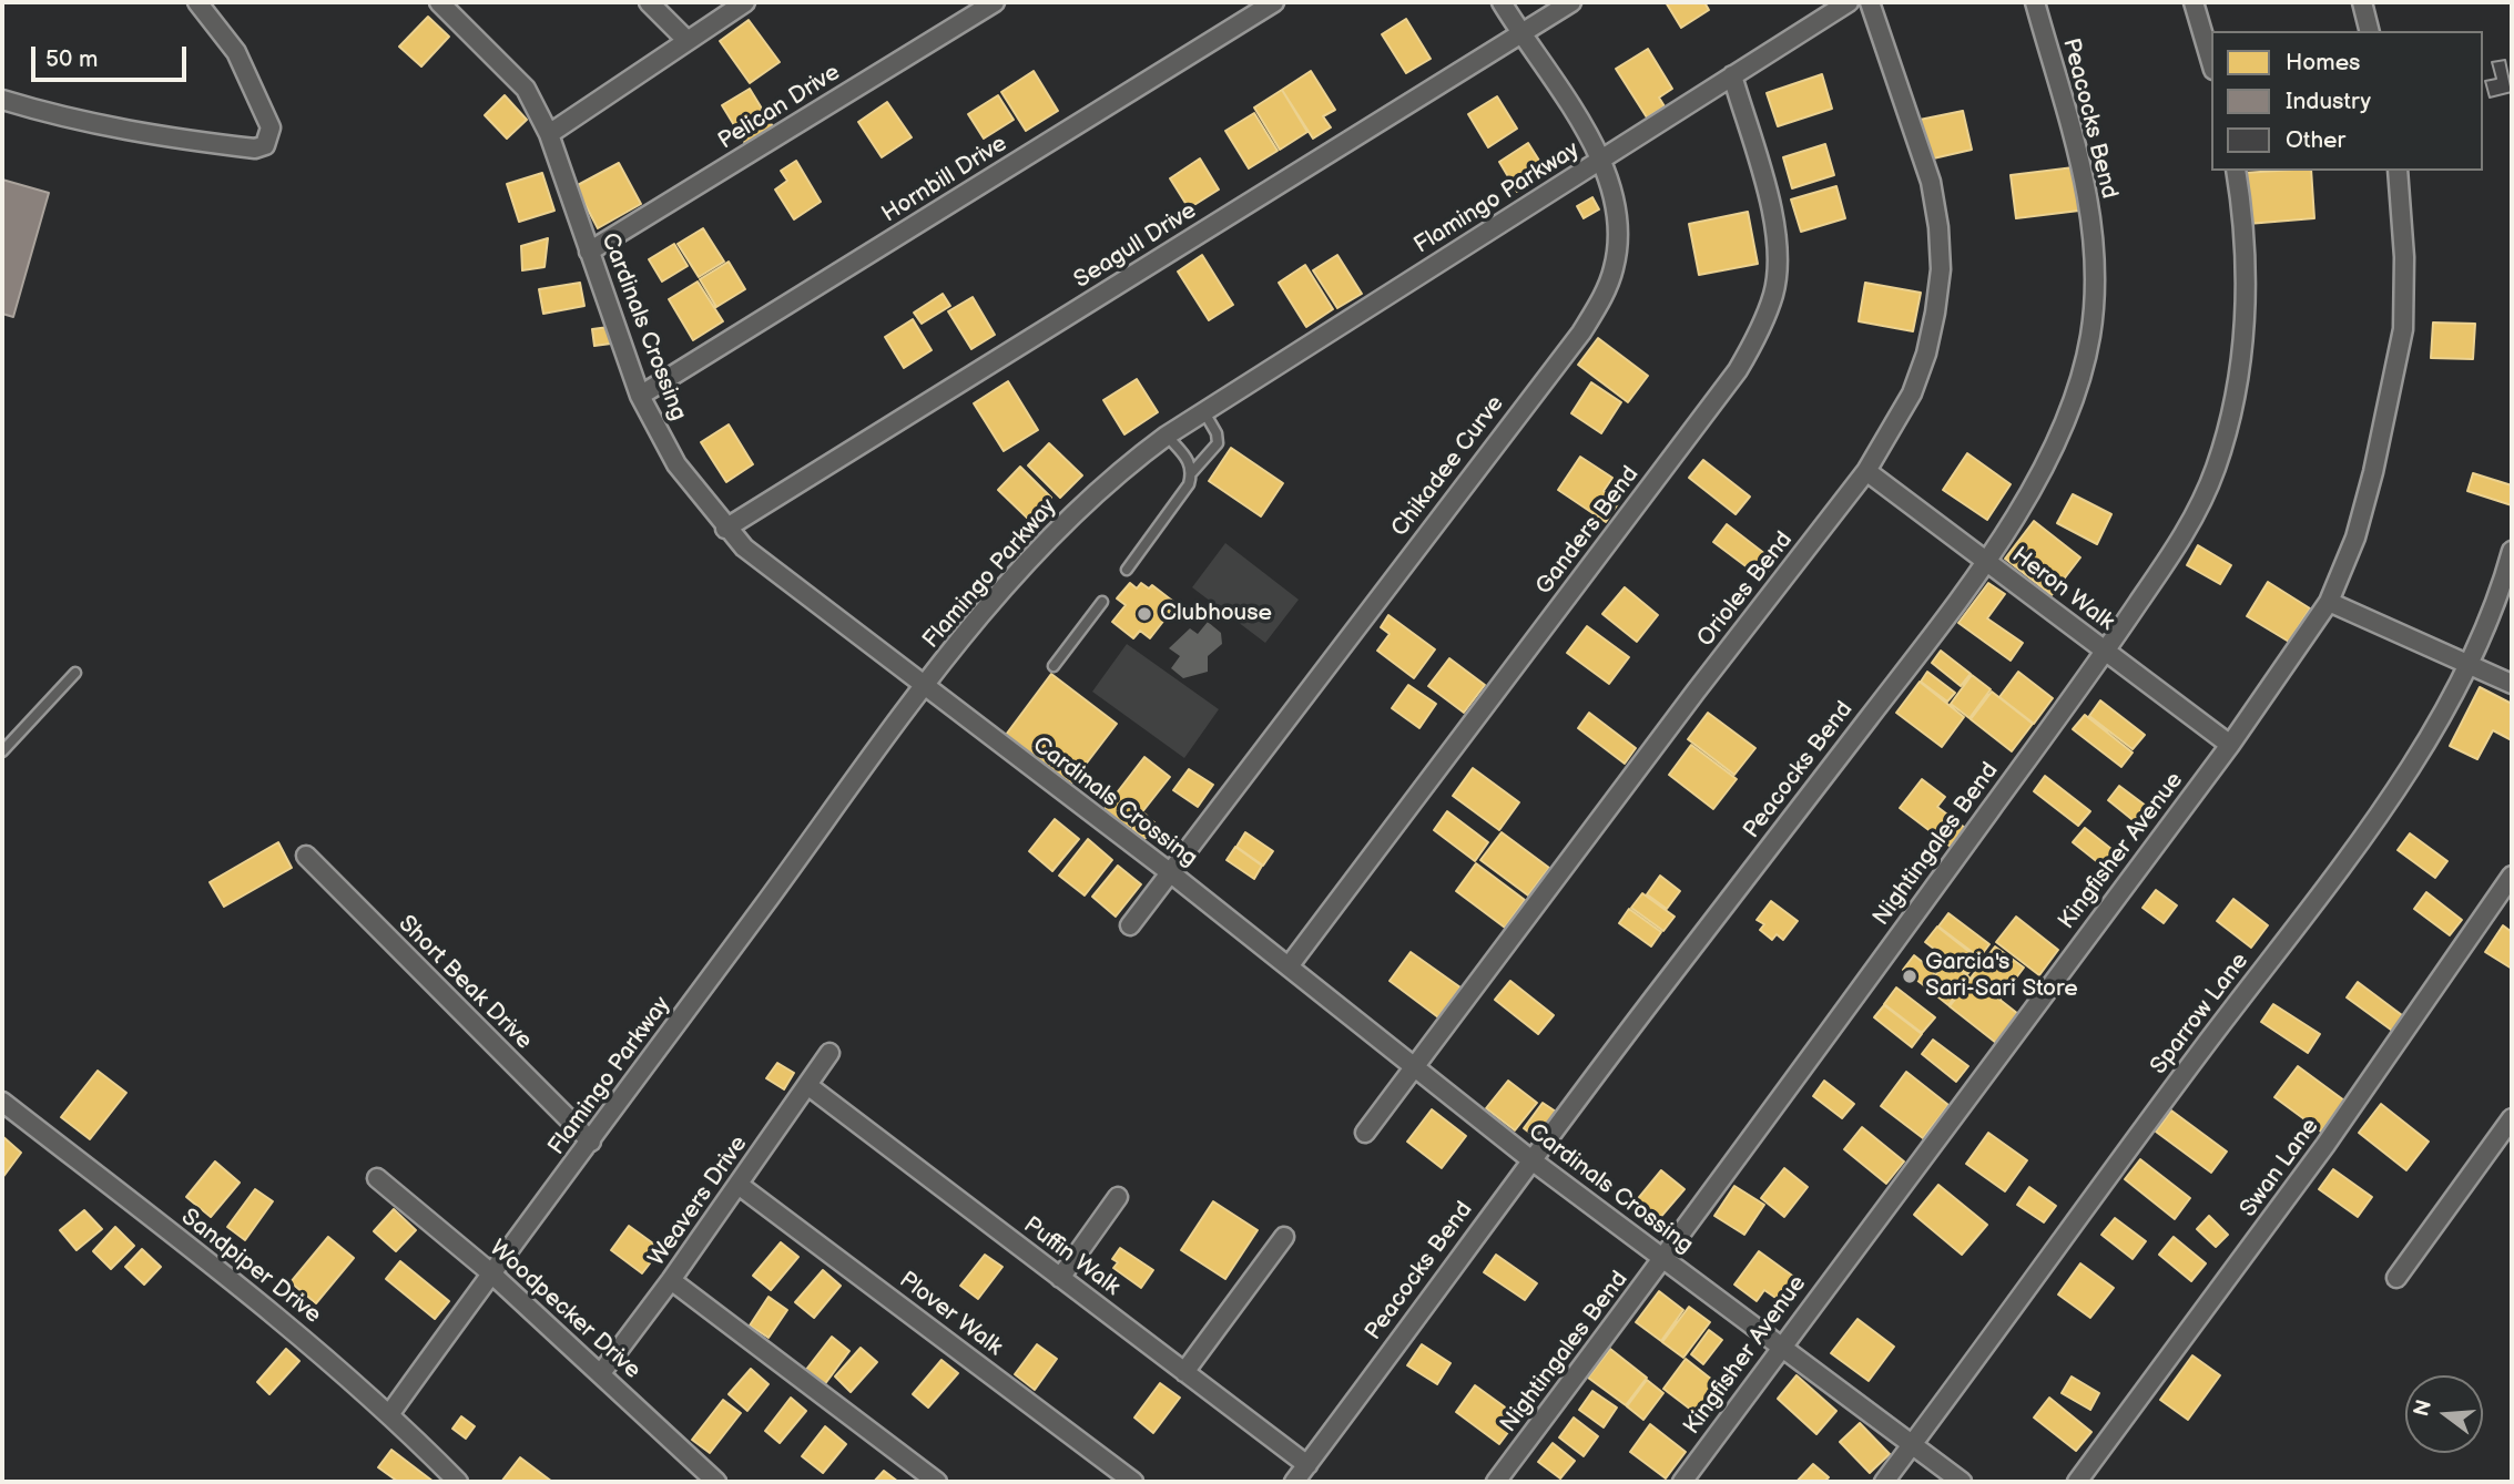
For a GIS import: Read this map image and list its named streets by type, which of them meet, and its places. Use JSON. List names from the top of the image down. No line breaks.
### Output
{"streets":{"street":["Pelican Drive","Peacocks Bend","Hornbill Drive","Flamingo Parkway","Seagull Drive","Cardinals Crossing","Chikadee Curve","Ganders Bend","Orioles Bend","Heron Walk","Nightingales Bend","Kingfisher Avenue","Short Beak Drive","Sparrow Lane","Swan Lane","Weavers Drive","Puffin Walk","Sandpiper Drive","Woodpecker Drive","Plover Walk"]},"crossings":[["Pelican Drive","Cardinals Crossing"],["Peacocks Bend","Cardinals Crossing"],["Peacocks Bend","Heron Walk"],["Peacocks Bend","Puffin Walk"],["Hornbill Drive","Cardinals Crossing"],["Flamingo Parkway","Cardinals Crossing"],["Flamingo Parkway","Chikadee Curve"],["Flamingo Parkway","Ganders Bend"],["Flamingo Parkway","Short Beak Drive"],["Flamingo Parkway","Sandpiper Drive"],["Flamingo Parkway","Woodpecker Drive"],["Seagull Drive","Cardinals Crossing"],["Seagull Drive","Chikadee Curve"],["Cardinals Crossing","Chikadee Curve"],["Cardinals Crossing","Ganders Bend"],["Cardinals Crossing","Orioles Bend"],["Cardinals Crossing","Nightingales Bend"],["Cardinals Crossing","Kingfisher Avenue"],["Cardinals Crossing","Sparrow Lane"],["Orioles Bend","Heron Walk"],["Heron Walk","Nightingales Bend"],["Heron Walk","Kingfisher Avenue"],["Weavers Drive","Puffin Walk"],["Weavers Drive","Woodpecker Drive"],["Weavers Drive","Plover Walk"]],"places":["Clubhouse","Garcia's Sari-Sari Store"],"legend":["Homes","Industry","Other"],"scale_bar":"50 m","north":"left"}
